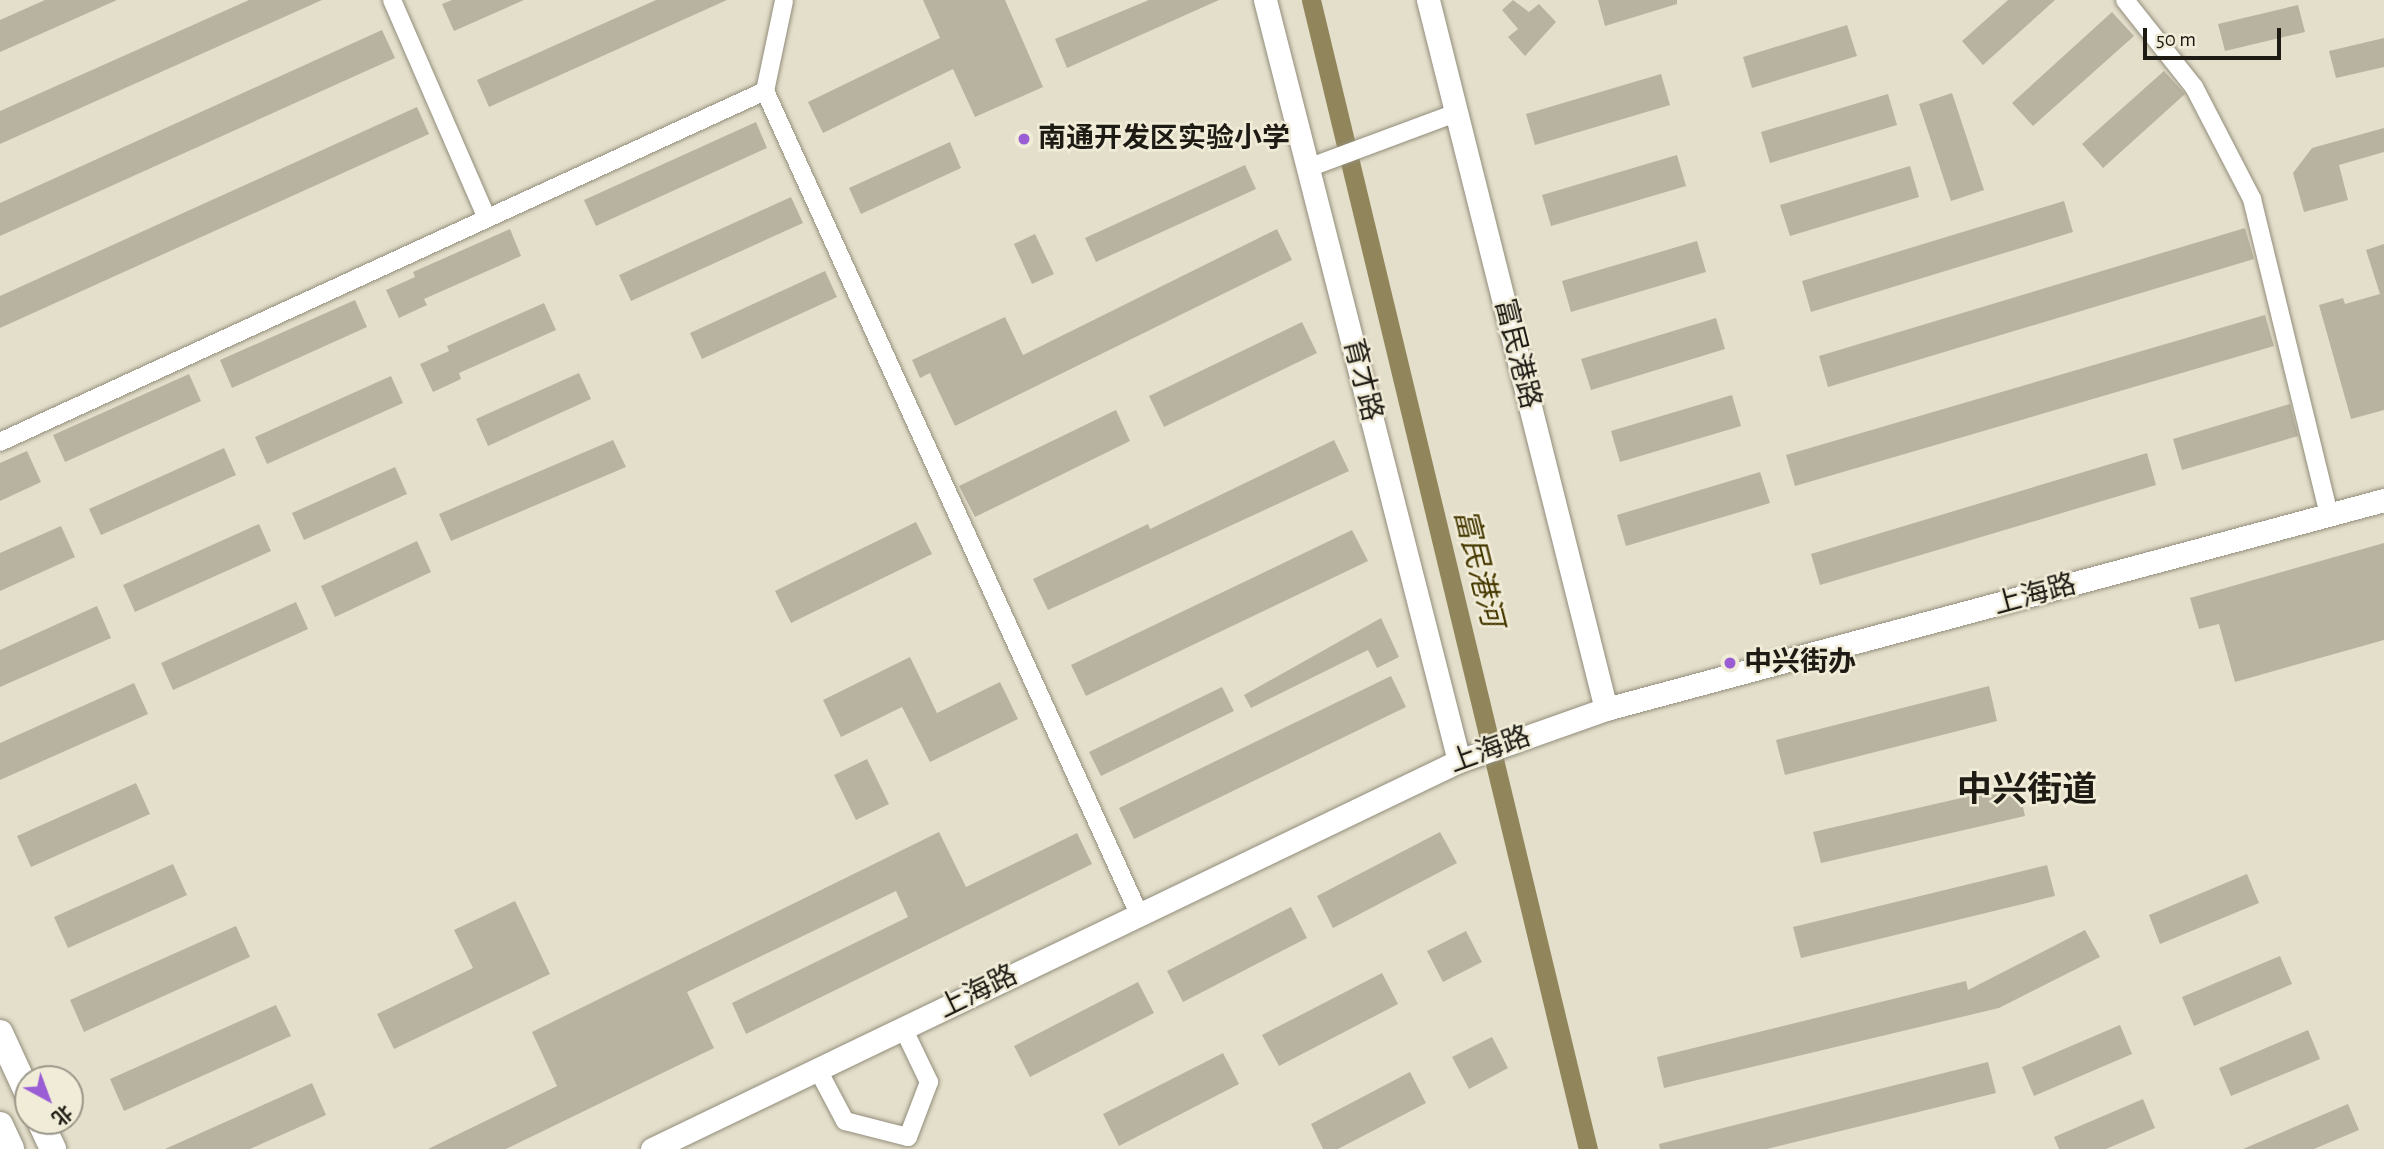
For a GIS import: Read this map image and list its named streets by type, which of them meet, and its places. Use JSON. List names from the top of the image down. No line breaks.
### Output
{"streets":{"street":["富民港路","育才路","上海路"]},"crossings":[["富民港路","上海路"],["育才路","上海路"]],"districts":["中兴街道"],"water":["富民港河"],"places":["南通开发区实验小学","中兴街办"],"scale_bar":"50 m","north":"bottom right"}
